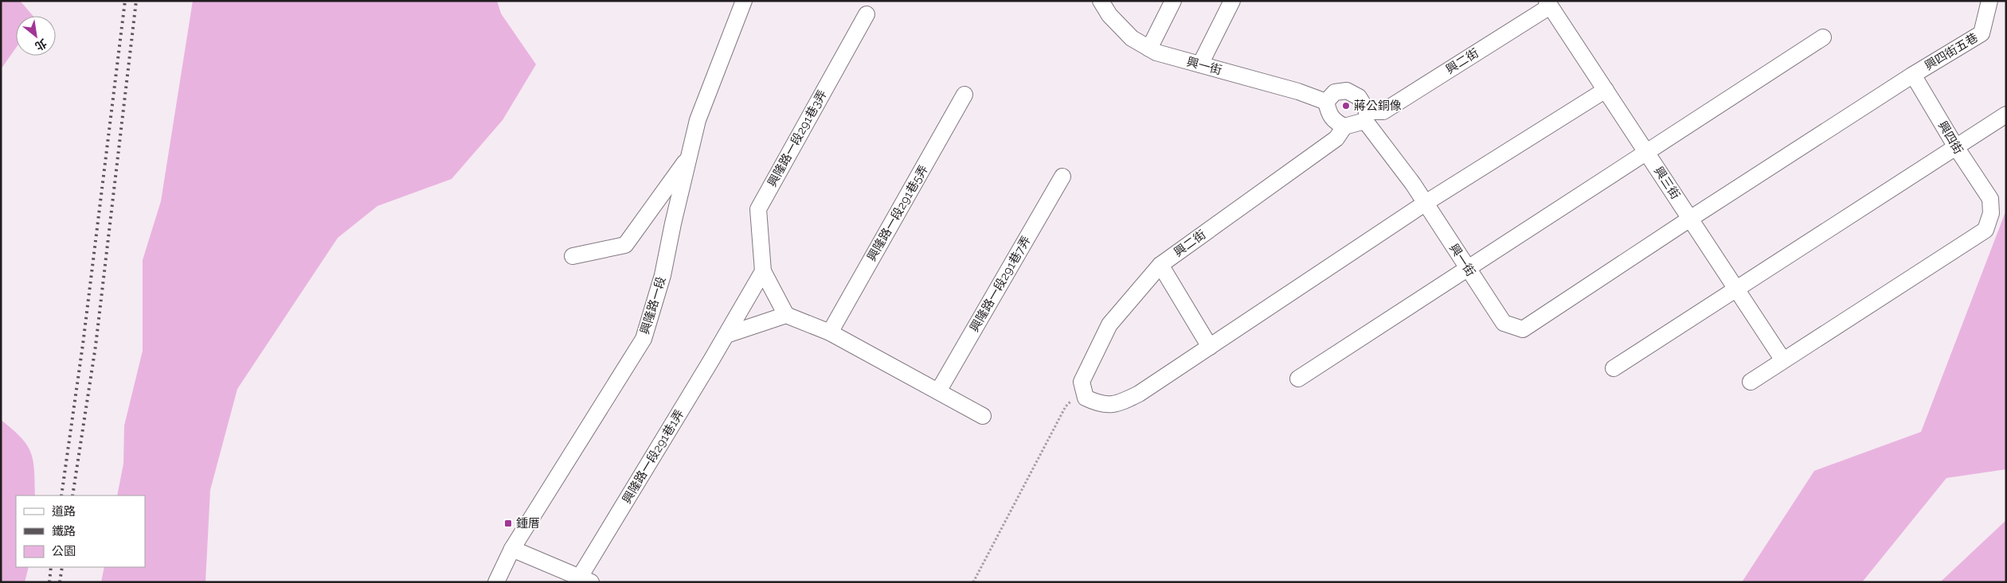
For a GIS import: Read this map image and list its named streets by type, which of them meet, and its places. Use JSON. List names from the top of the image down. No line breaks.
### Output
{"streets":{"street":["興四街五巷","興二街","興一街","興四街","興隆路一段291巷3弄","興三街","興隆路一段291巷5弄","興隆路一段291巷7弄","興隆路一段","興隆路一段291巷1弄"]},"crossings":[["興四街五巷","興一街"],["興四街五巷","興四街"],["興四街五巷","興三街"],["興二街","興一街"],["興二街","興三街"],["興四街","興三街"],["興隆路一段291巷3弄","興隆路一段291巷1弄"]],"places":{"other":["蔣公銅像"],"transit":["鍾厝"]},"legend":["道路","鐵路","公園"],"north":"bottom right"}
